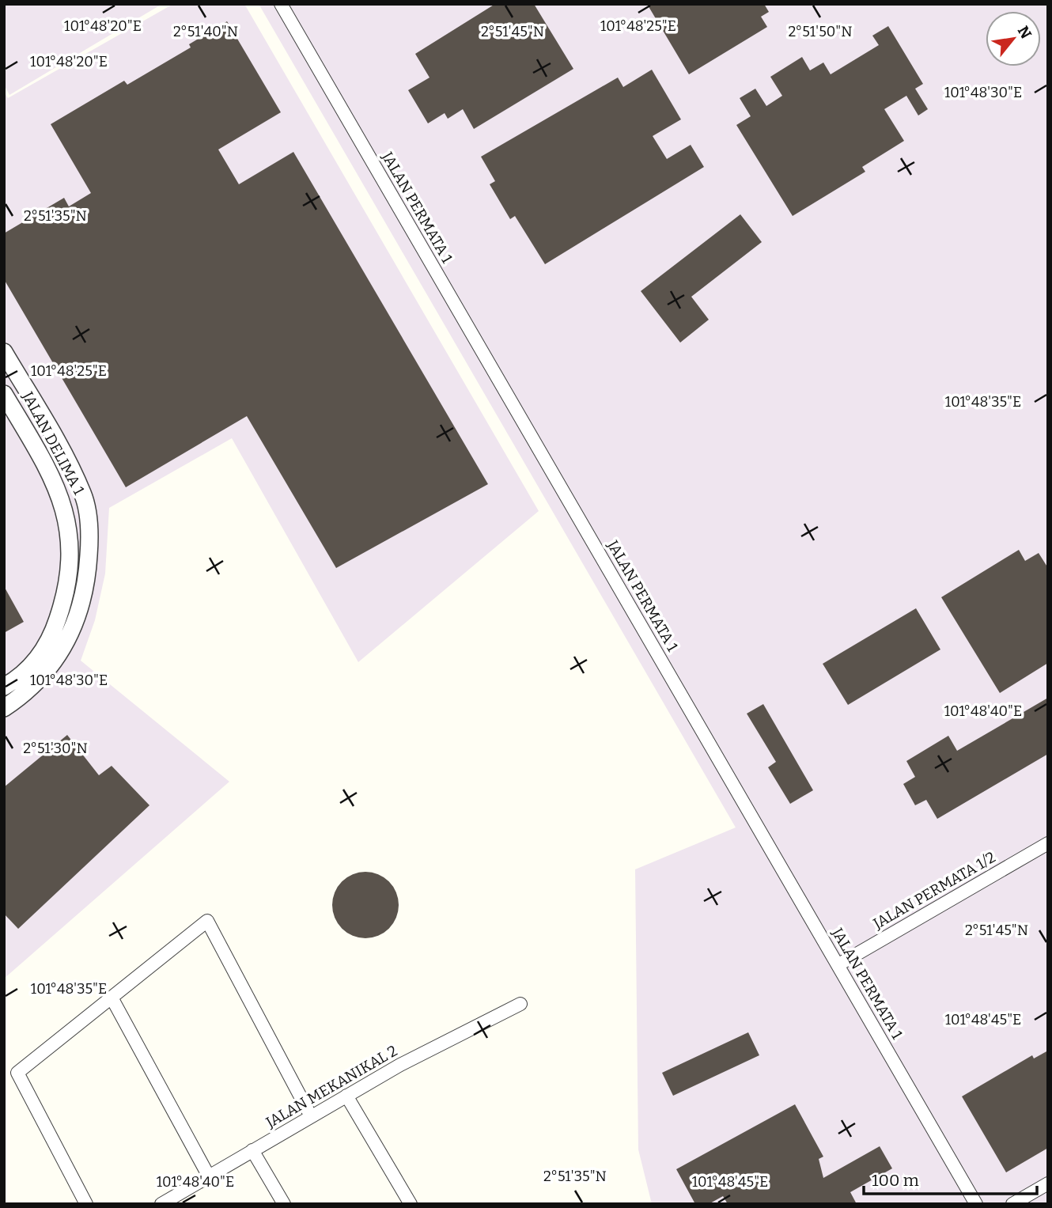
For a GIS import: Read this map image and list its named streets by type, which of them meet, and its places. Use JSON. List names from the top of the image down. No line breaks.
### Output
{"streets":{"street":["JALAN PERMATA 1","JALAN DELIMA 1","JALAN PERMATA 1/2","JALAN MEKANIKAL 2"]},"crossings":[["JALAN PERMATA 1","JALAN PERMATA 1/2"]],"scale_bar":"100 m","north":"top right","coordinates":["101°48'20\"E","101°48'25\"E","2°51'40\"N","2°51'45\"N","2°51'50\"N","101°48'30\"E","2°51'35\"N","101°48'35\"E","101°48'40\"E","2°51'30\"N","101°48'45\"E"]}
